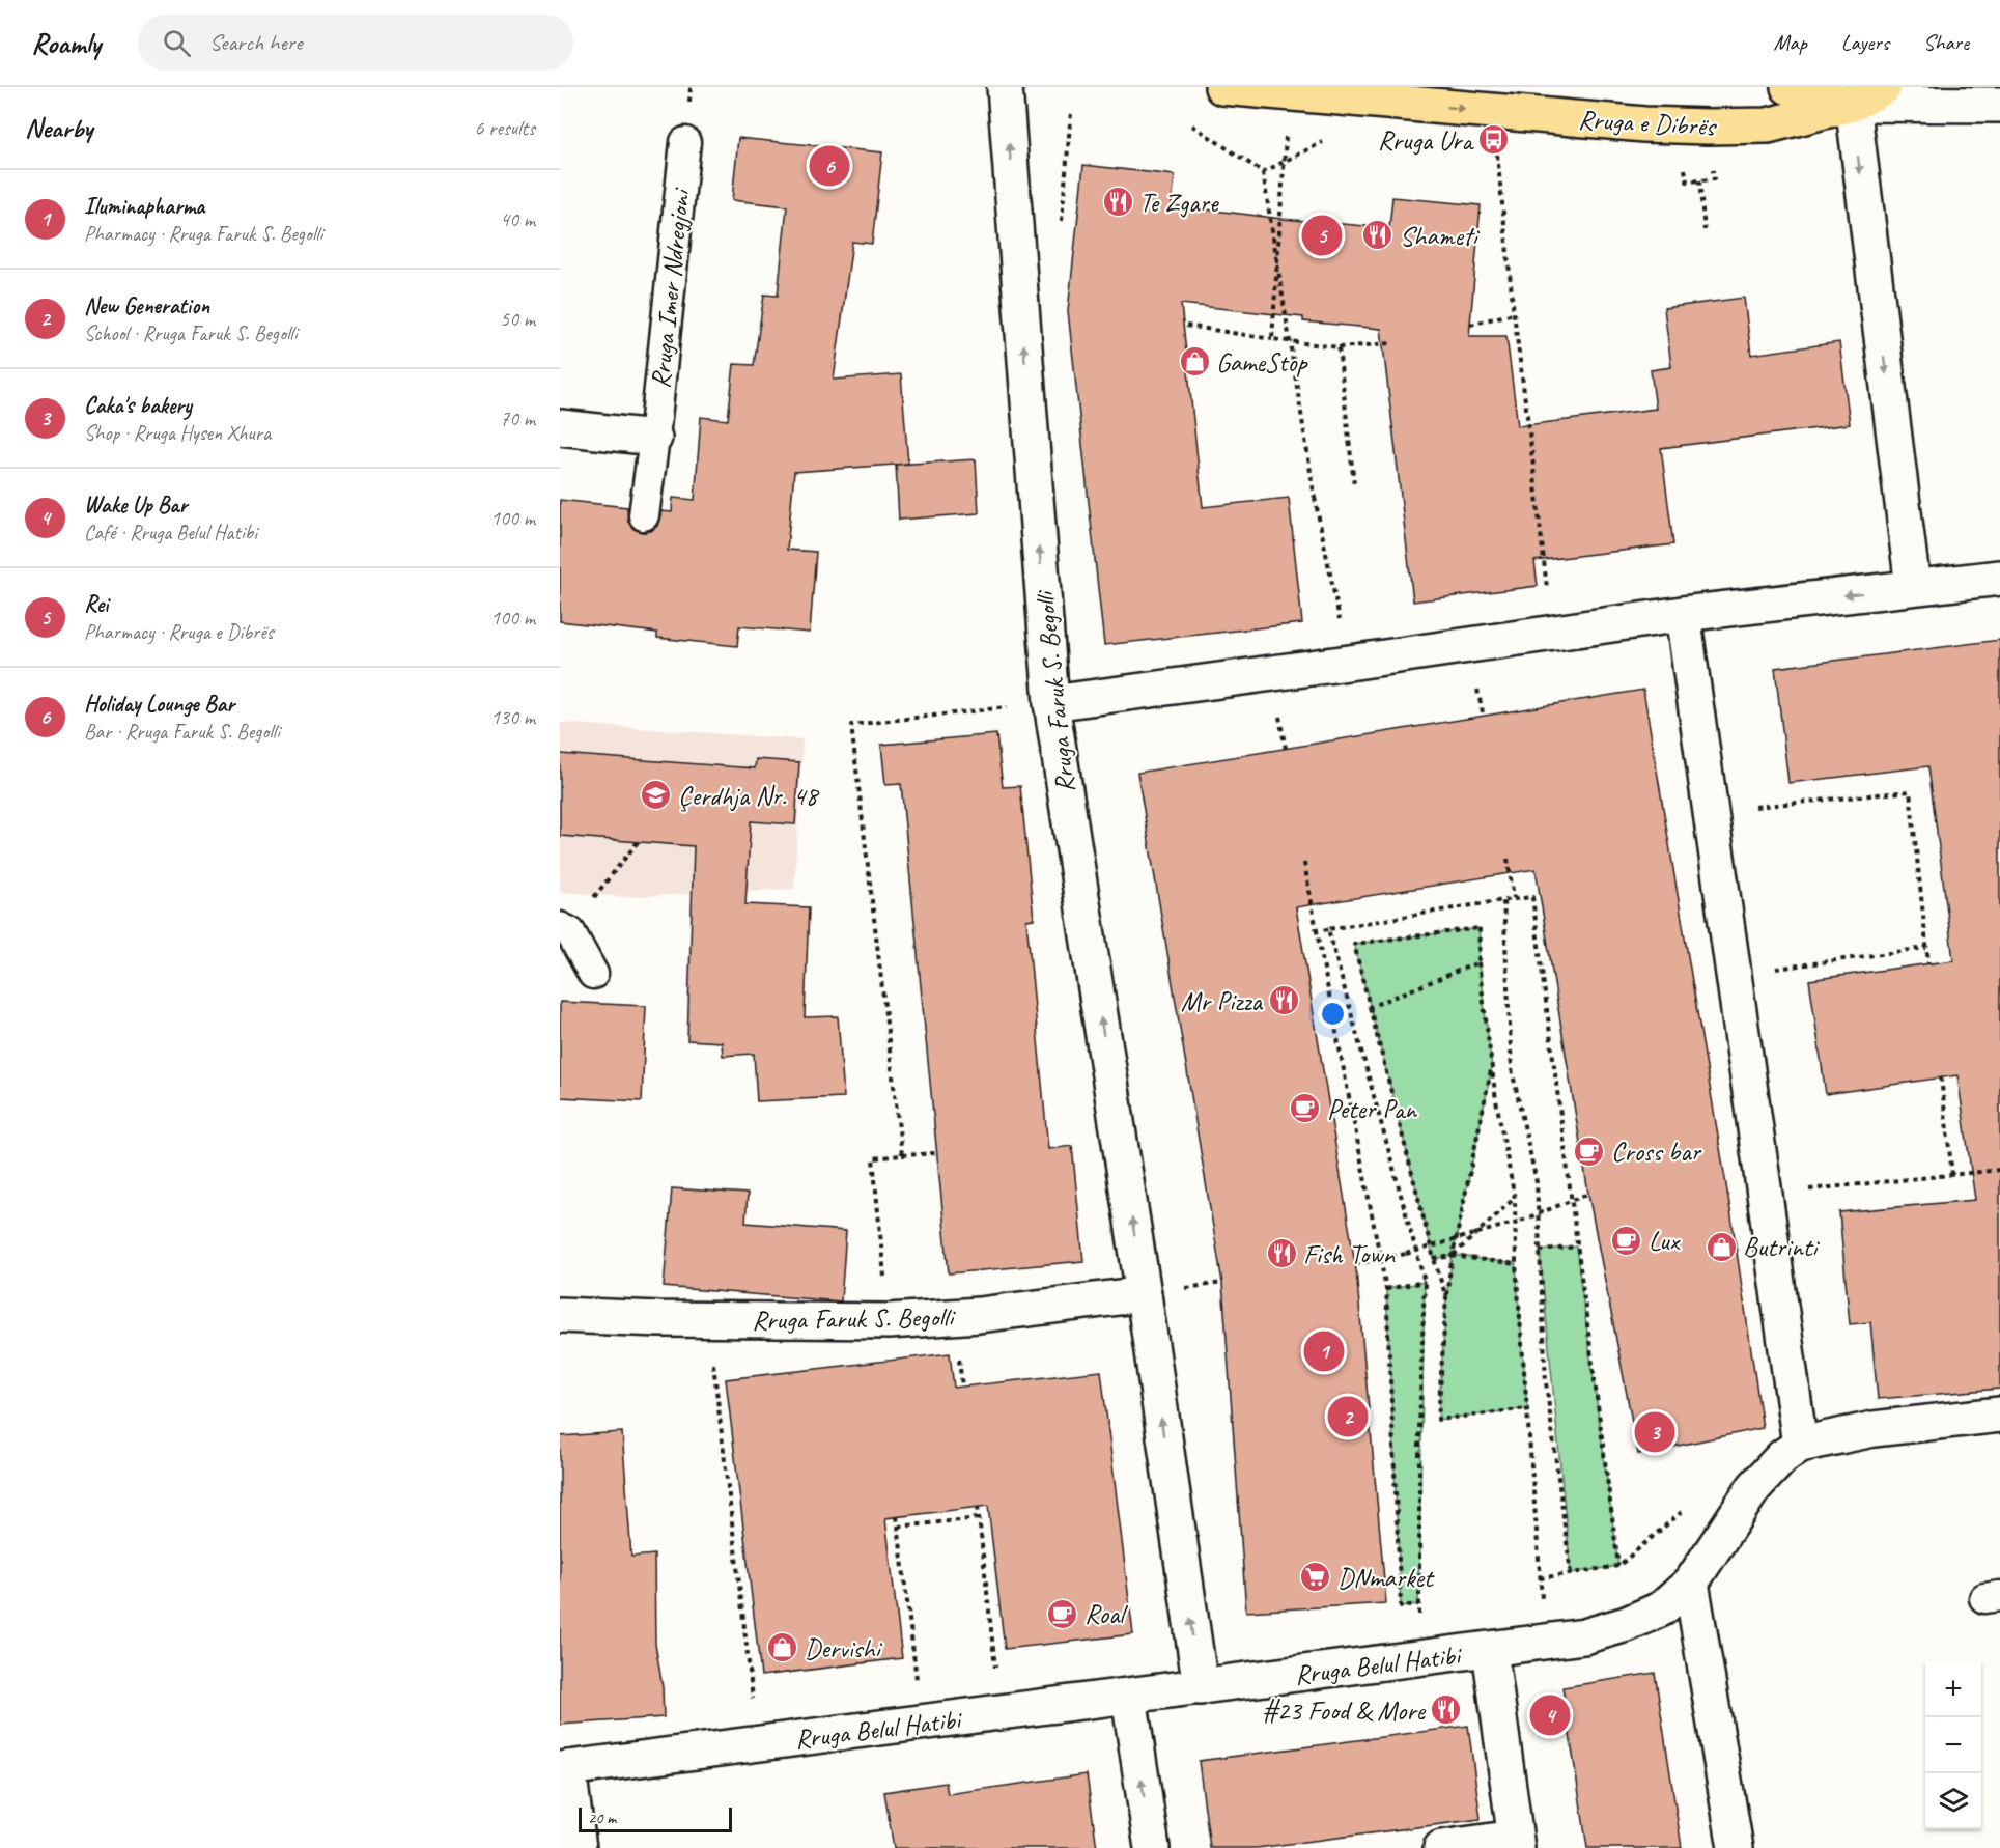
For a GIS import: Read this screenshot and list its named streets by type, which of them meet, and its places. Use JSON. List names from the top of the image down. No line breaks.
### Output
{"streets":{"main road":["Rruga e Dibrës"],"street":["Rruga Faruk S. Begolli","Rruga Belul Hatibi"],"lane":["Rruga Imer Ndregjoni"]},"crossings":[["Rruga Faruk S. Begolli","Rruga Belul Hatibi"]],"one_way":["Rruga e Dibrës","Rruga Faruk S. Begolli"],"places":{"bus stop":["Rruga Ura"],"restaurant":["Te Zgare","Shameti","Mr Pizza","Fish Town","#23 Food & More"],"shop":["GameStop","Butrinti","Dervishi"],"school or university":["Çerdhja Nr. 48"],"cafe":["Peter Pan","Cross bar","Lux","Roal"],"supermarket":["DNmarket"]},"scale_bar":"20 m","page":{"header":"Roamly","search":"Search here","nav":["Map","Layers","Share"],"heading":["Nearby","6 results"],"pins":["6","5","1","2","3","4"],"list":[{"mark":"1","name":"Iluminapharma","note":"Pharmacy · Rruga Faruk S. Begolli","value":"40 m"},{"mark":"2","name":"New Generation","note":"School · Rruga Faruk S. Begolli","value":"50 m"},{"mark":"3","name":"Caka's bakery","note":"Shop · Rruga Hysen Xhura","value":"70 m"},{"mark":"4","name":"Wake Up Bar","note":"Café · Rruga Belul Hatibi","value":"100 m"},{"mark":"5","name":"Rei","note":"Pharmacy · Rruga e Dibrës","value":"100 m"},{"mark":"6","name":"Holiday Lounge Bar","note":"Bar · Rruga Faruk S. Begolli","value":"130 m"}],"map_buttons":["+","−"],"scale":"20 m"}}
